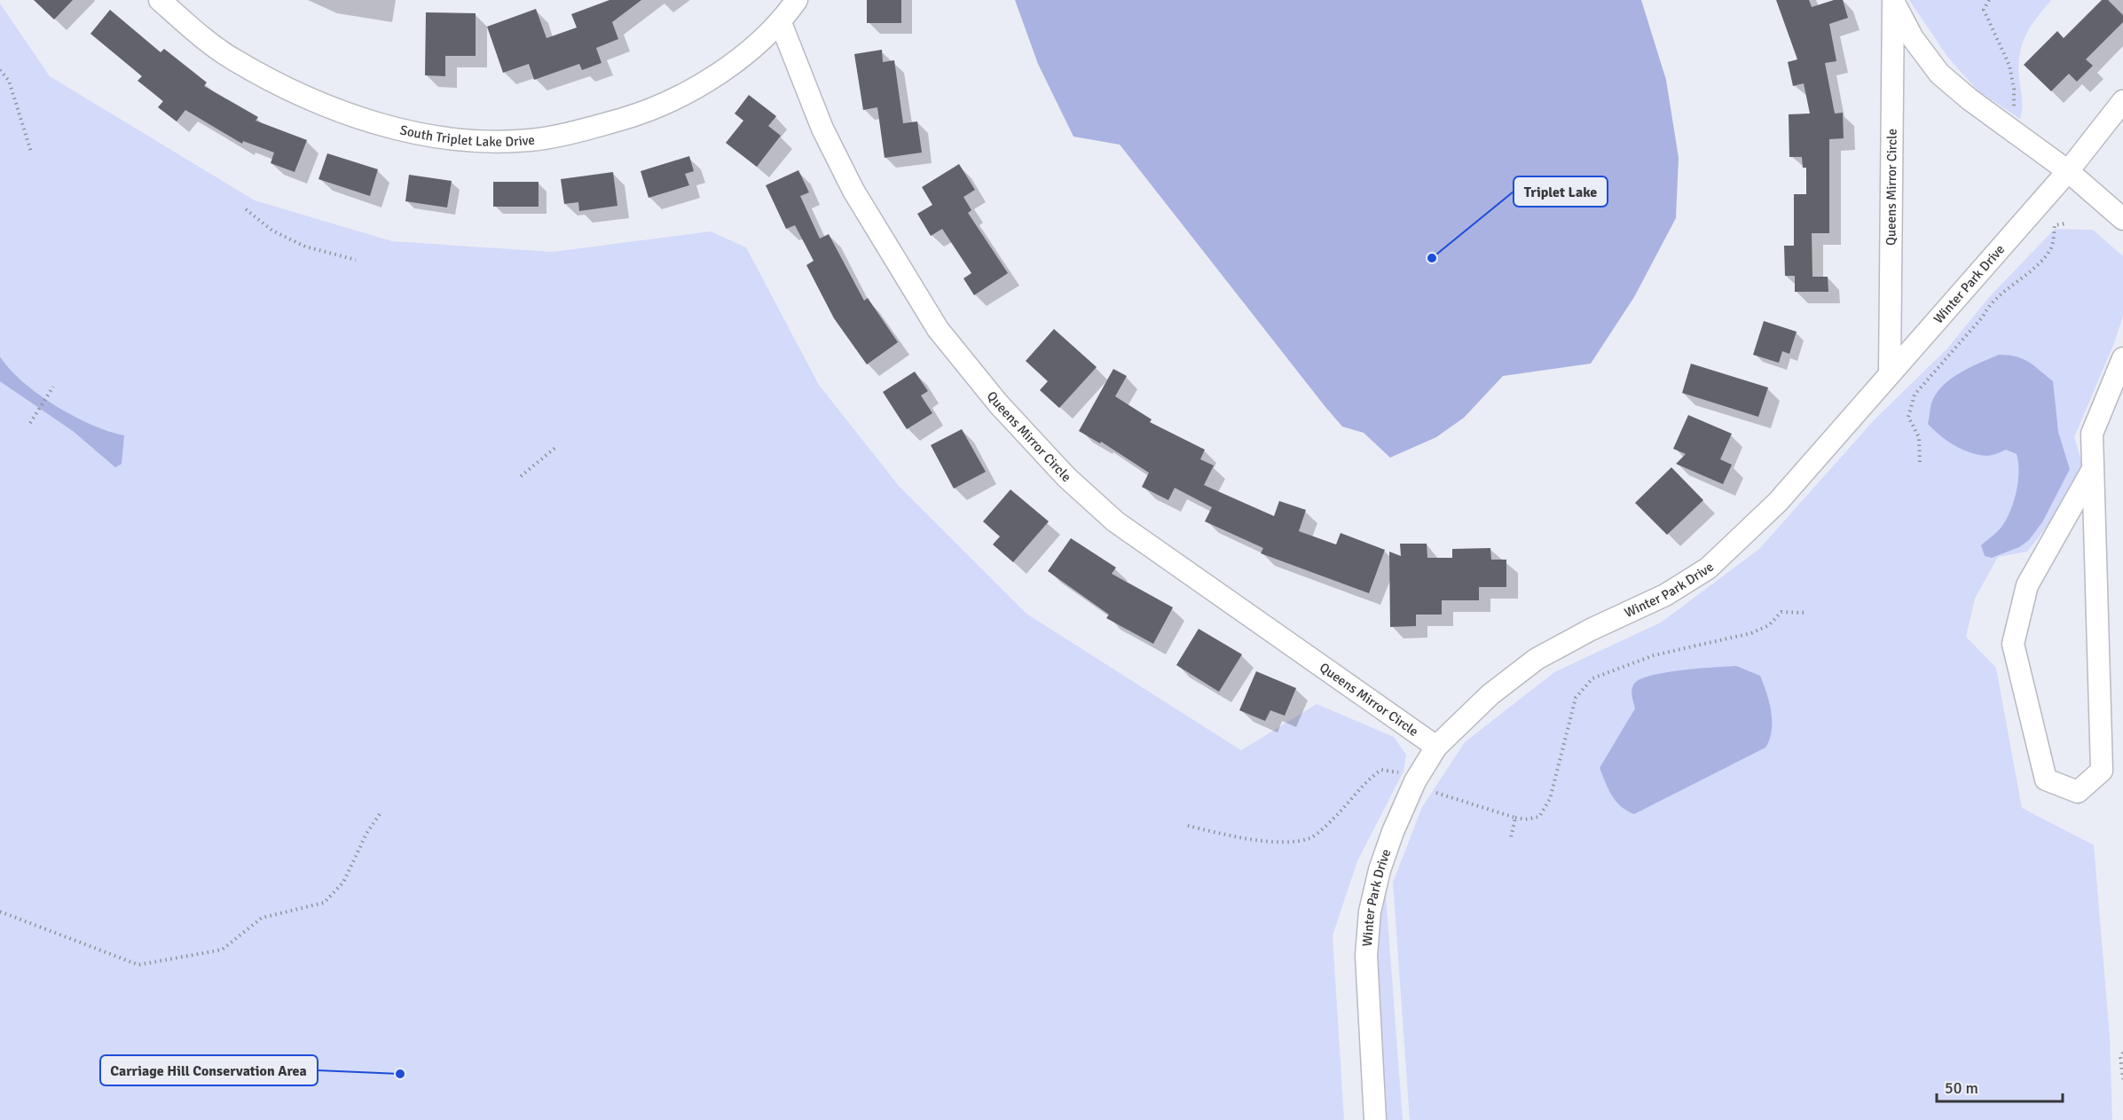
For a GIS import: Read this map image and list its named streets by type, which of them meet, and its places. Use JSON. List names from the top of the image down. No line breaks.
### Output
{"streets":{"street":["South Triplet Lake Drive","Queens Mirror Circle","Winter Park Drive"]},"crossings":[["South Triplet Lake Drive","Queens Mirror Circle"],["Queens Mirror Circle","Winter Park Drive"]],"places":["Triplet Lake","Carriage Hill Conservation Area"],"scale_bar":"50 m"}
